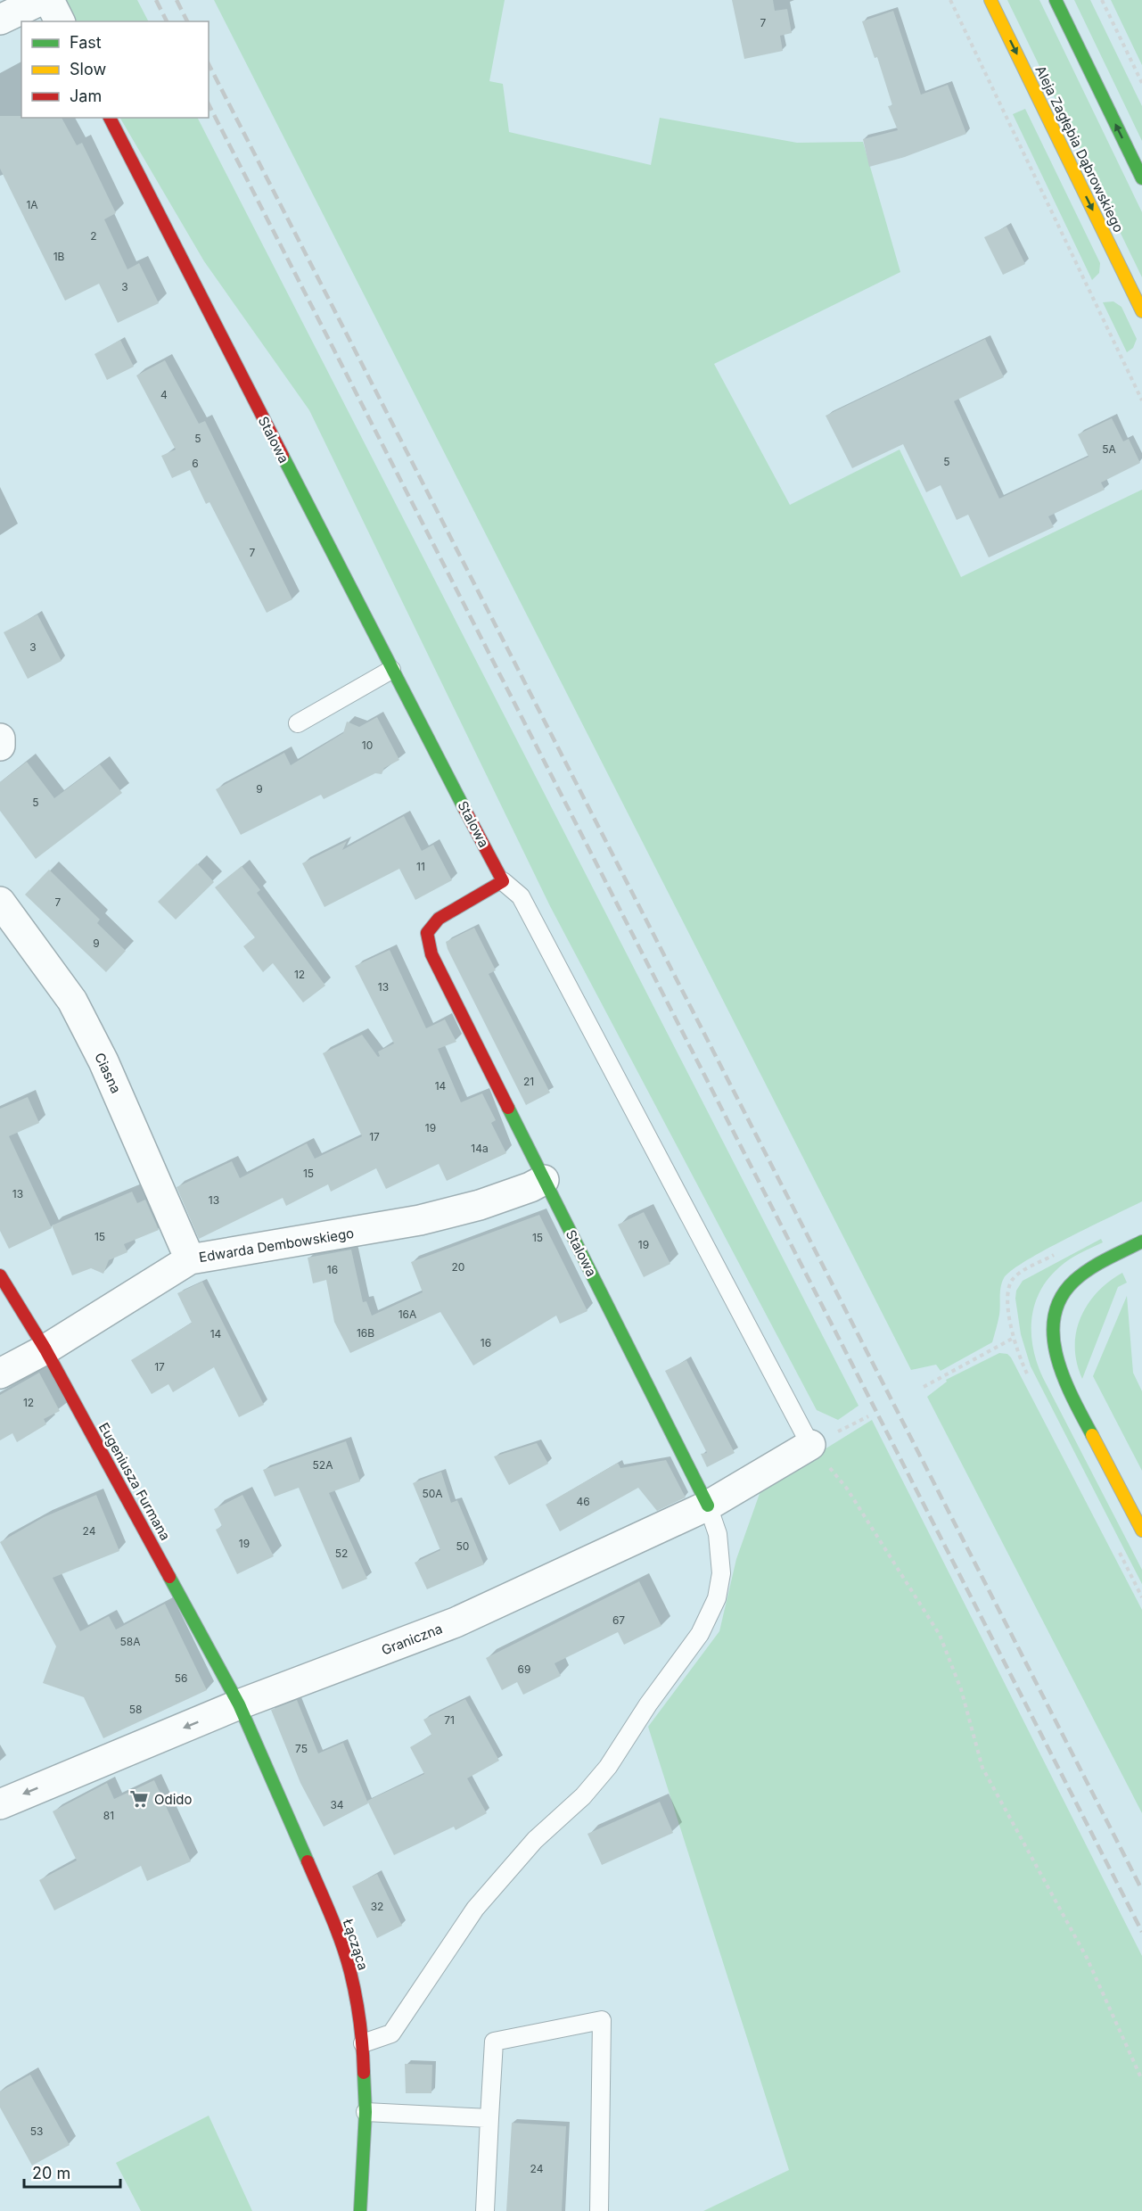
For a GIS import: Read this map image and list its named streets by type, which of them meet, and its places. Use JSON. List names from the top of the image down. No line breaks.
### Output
{"streets":{"street":["Aleja Zagłębia Dąbrowskiego","Stalowa","Ciasna","Edwarda Dembowskiego","Eugeniusza Furmana","Graniczna","Łącząca"]},"crossings":[["Stalowa","Edwarda Dembowskiego"],["Stalowa","Graniczna"],["Ciasna","Edwarda Dembowskiego"],["Edwarda Dembowskiego","Eugeniusza Furmana"],["Eugeniusza Furmana","Graniczna"],["Eugeniusza Furmana","Łącząca"],["Graniczna","Łącząca"]],"places":{"supermarket":["Odido"]},"house_numbers":["7","1A","2","1B","3","4","5","5A","5","6","7","3","10","9","5","11","7","9","12","13","21","14","19","17","14a","15","13","13","15","15","19","20","16","16A","16B","14","16","17","12","52A","50A","46","24","19","50","52","67","58A","69","56","58","71","75","34","81","32","53","24"],"legend":["Fast","Slow","Jam"],"scale_bar":"20 m"}
